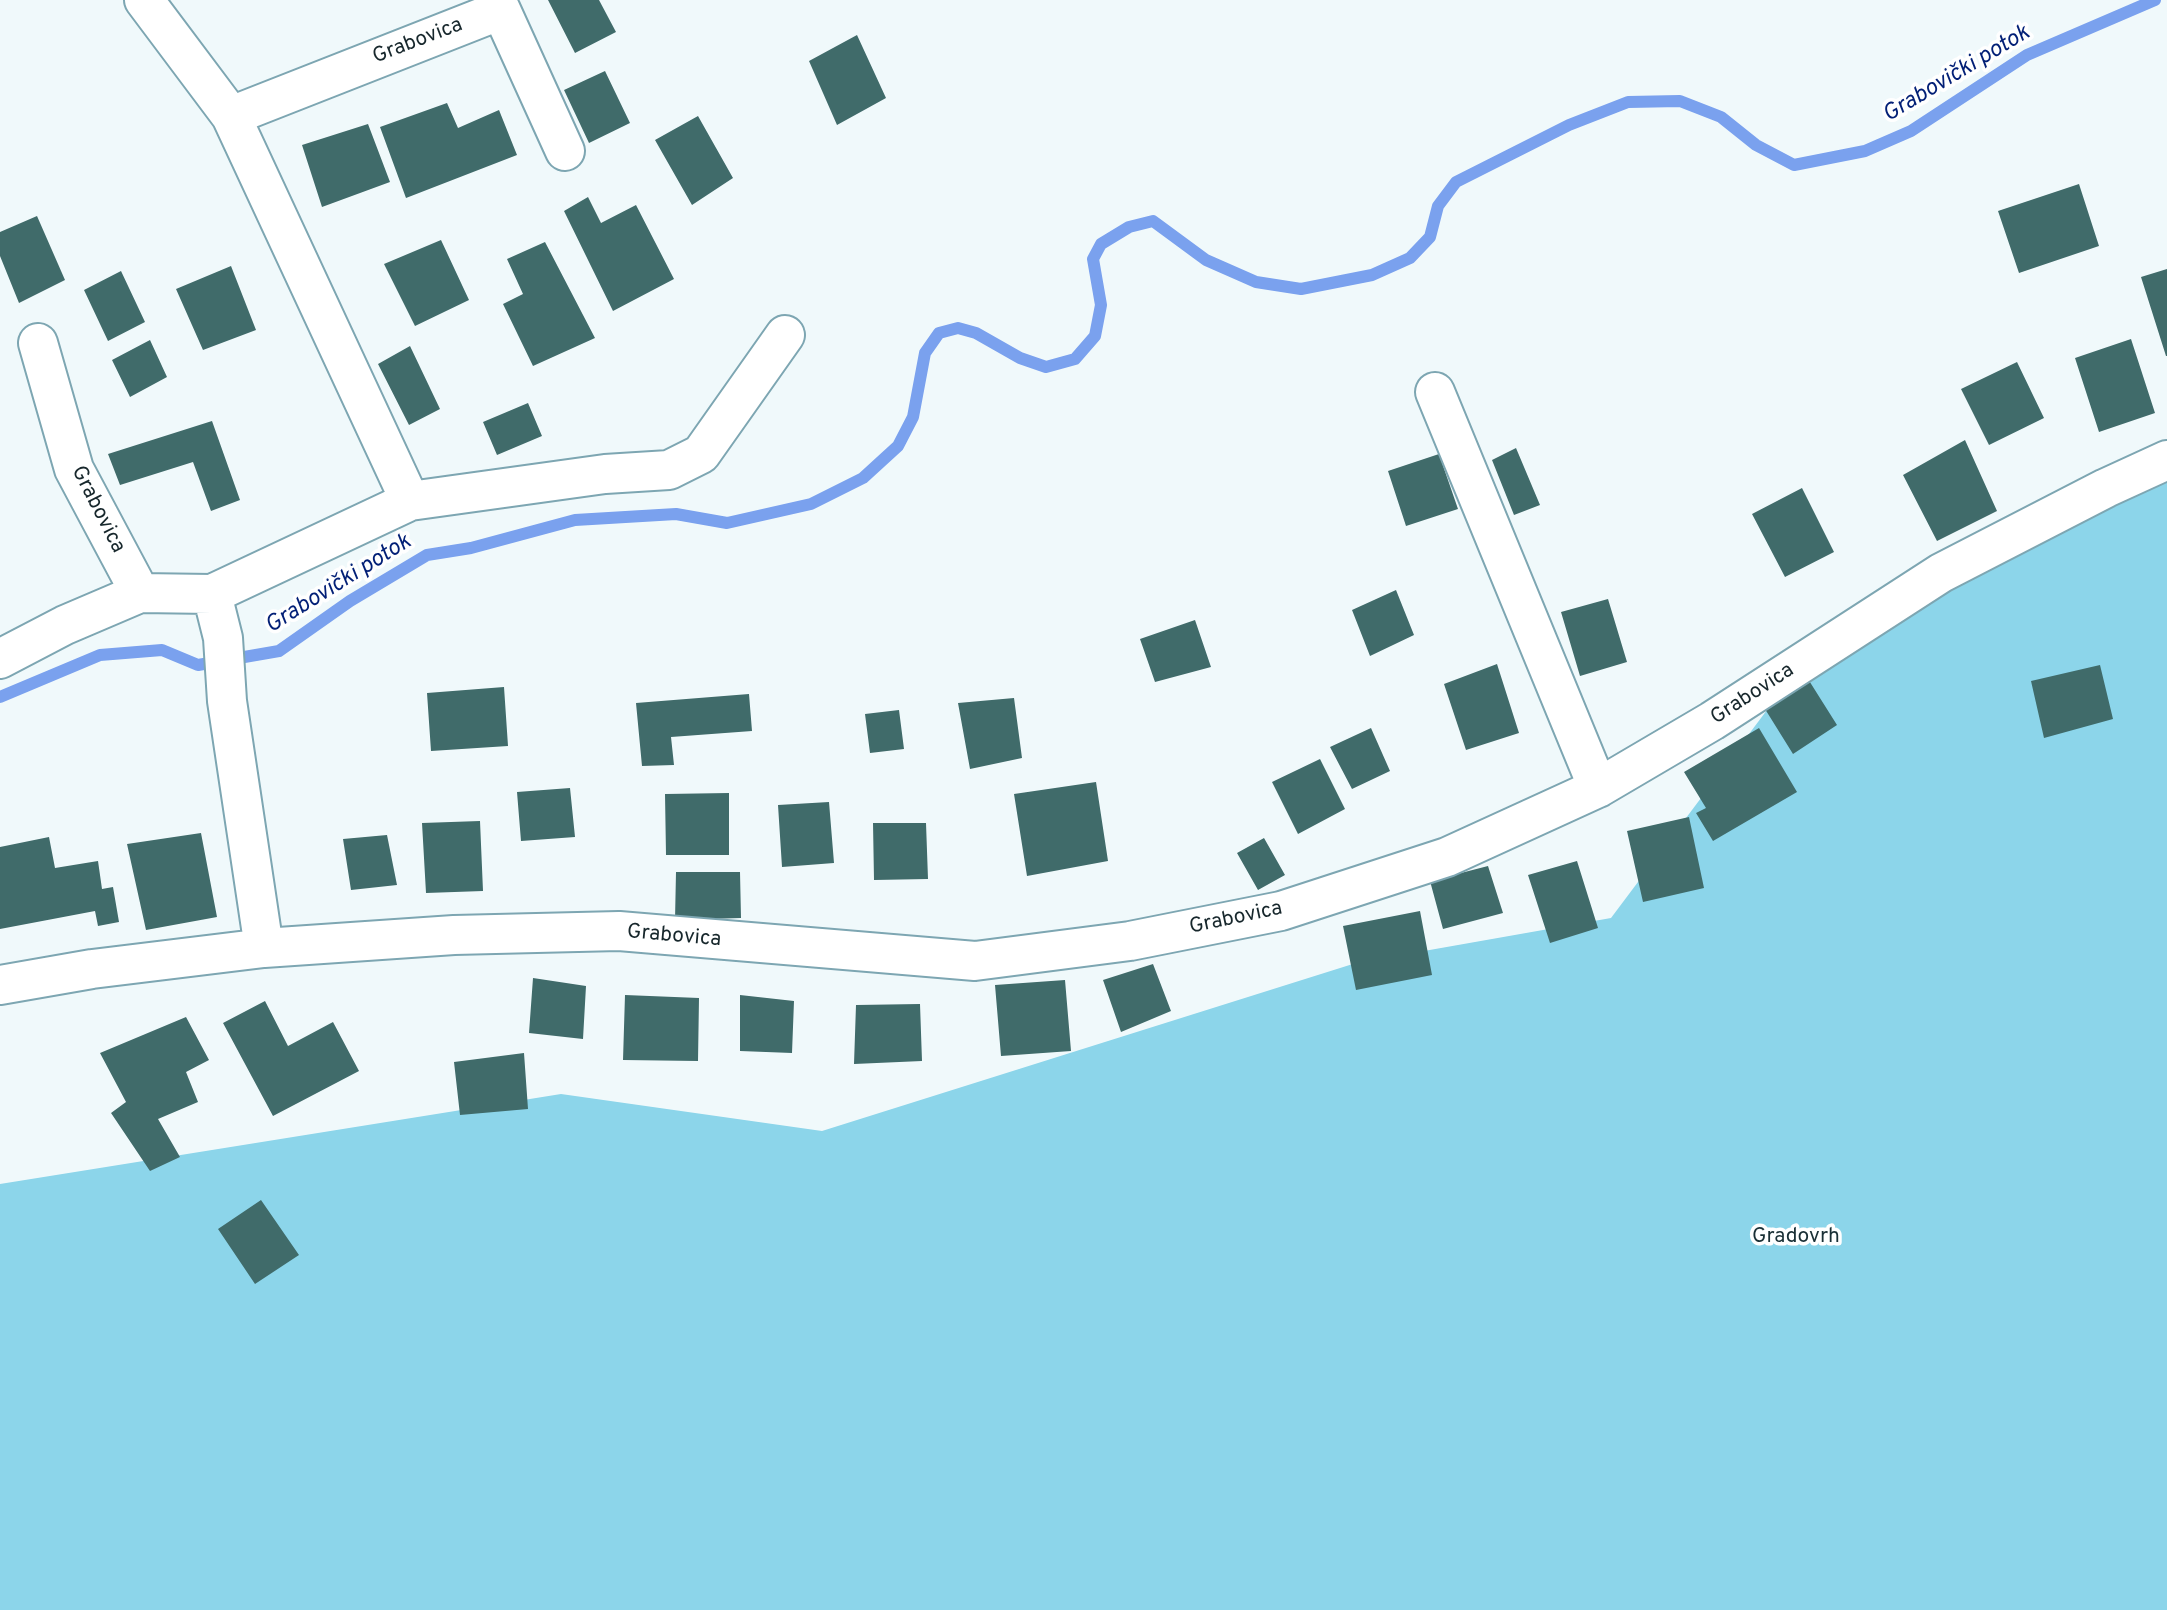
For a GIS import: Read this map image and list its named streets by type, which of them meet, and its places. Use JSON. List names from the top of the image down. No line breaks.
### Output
{"streets":{"street":["Grabovica"]},"water":["Grabovički potok"],"parks":["Gradovrh"]}
